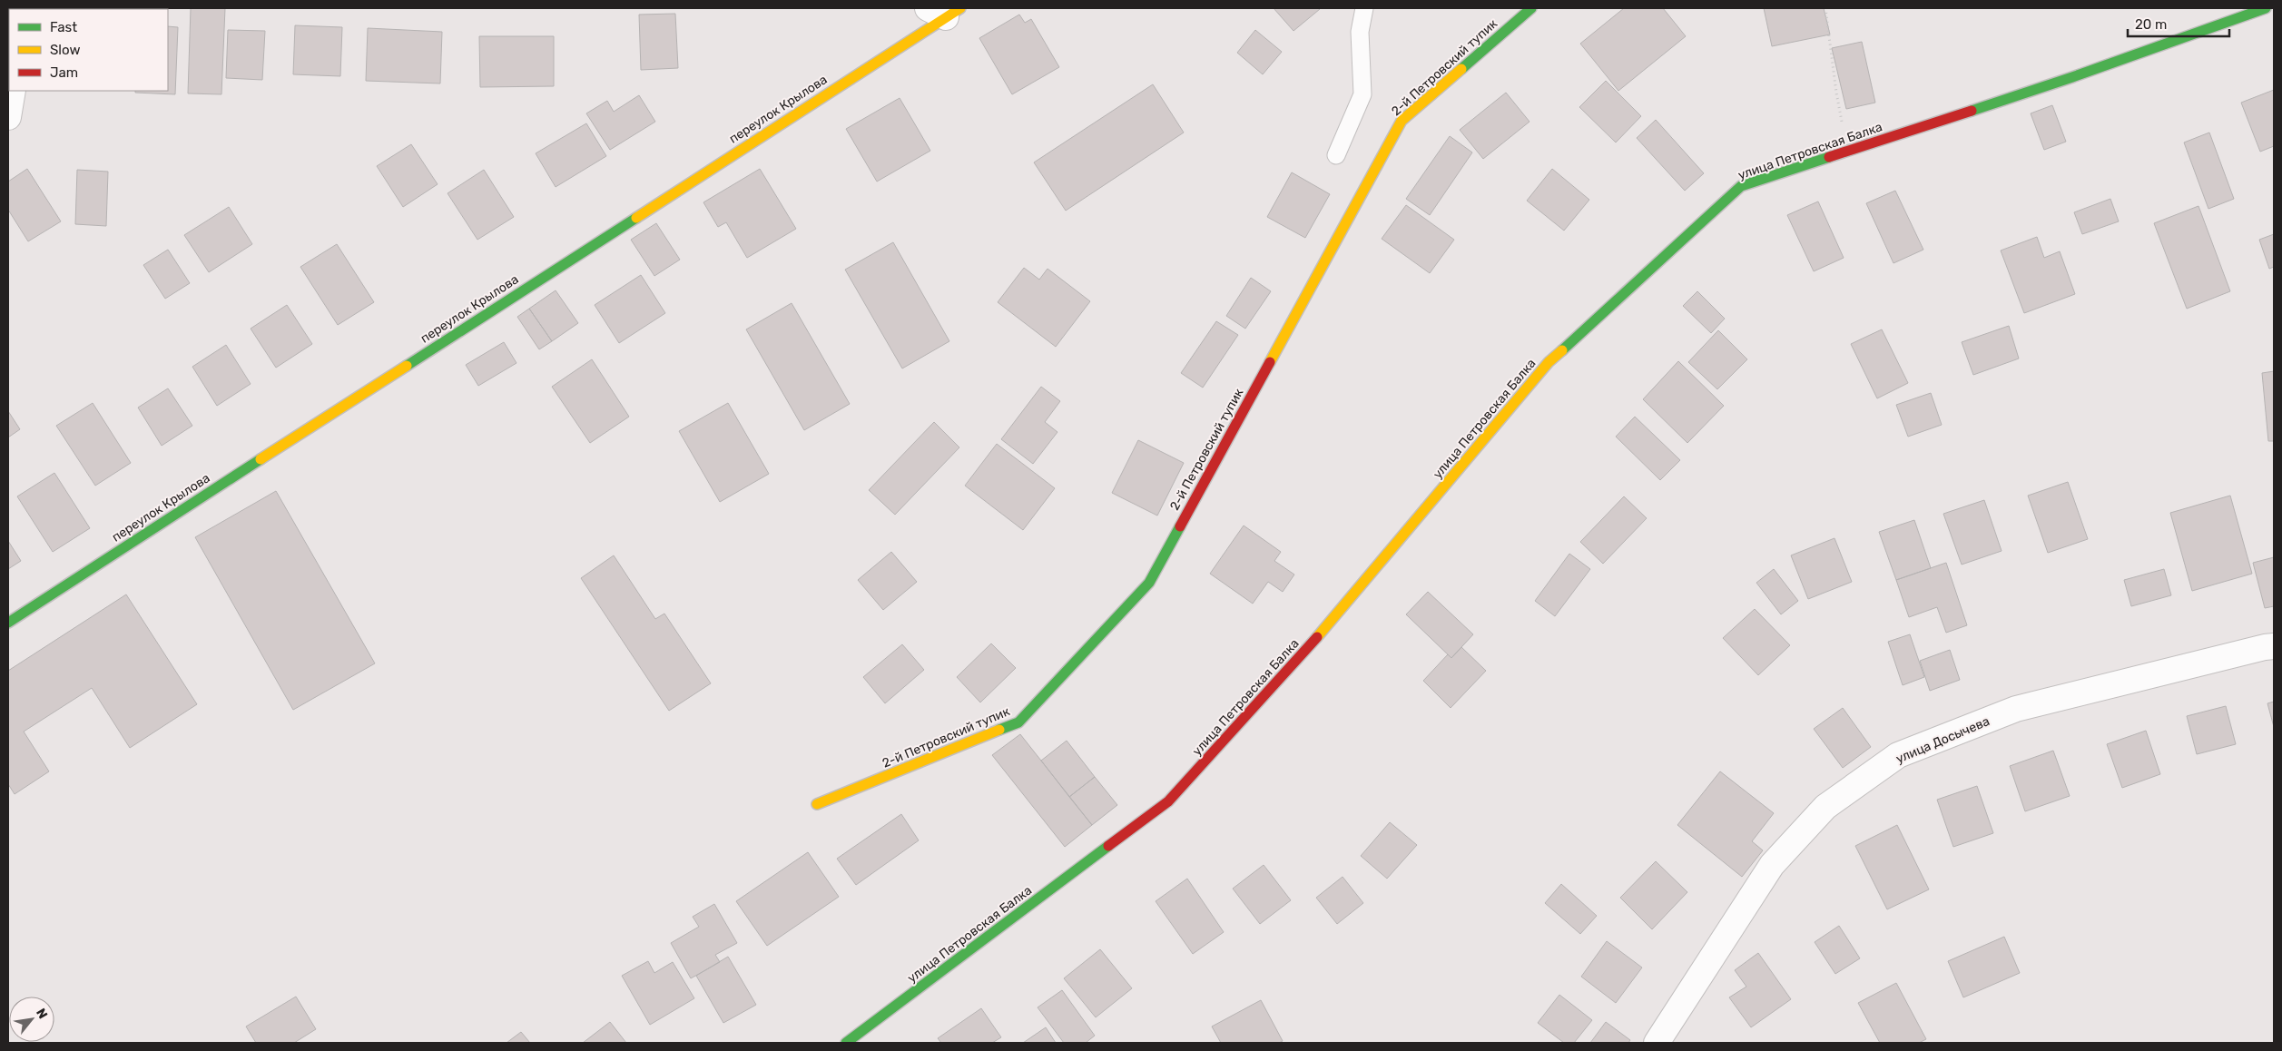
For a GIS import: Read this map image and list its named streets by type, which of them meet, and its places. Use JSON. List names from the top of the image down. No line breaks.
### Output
{"streets":{"street":["2-й Петровский тупик","переулок Крылова","улица Петровская Балка","улица Досычева"]},"legend":["Fast","Slow","Jam"],"scale_bar":"20 m","north":"top right"}
